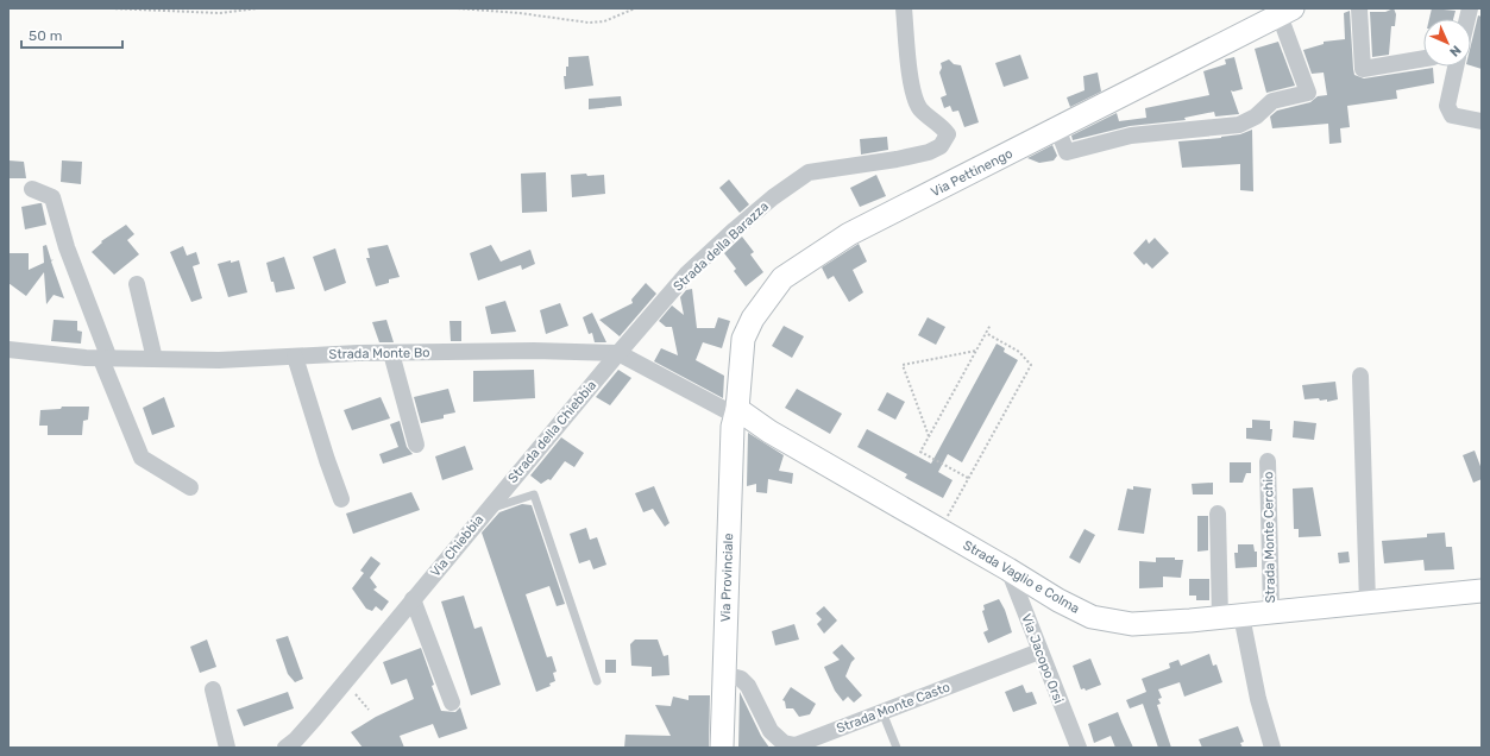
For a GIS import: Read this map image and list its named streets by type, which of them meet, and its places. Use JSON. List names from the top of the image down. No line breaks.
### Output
{"streets":{"main road":["Via Pettinengo","Strada Vaglio e Colma","Via Provinciale"],"street":["Strada della Barazza","Strada Monte Bo","Strada della Chiebbia","Strada Monte Cerchio","Via Chiebbia","Via Jacopo Orsi","Strada Monte Casto"]},"crossings":[["Via Pettinengo","Strada Monte Bo"],["Via Pettinengo","Strada Vaglio e Colma"],["Via Pettinengo","Via Provinciale"],["Strada della Barazza","Strada Monte Bo"],["Strada della Barazza","Strada della Chiebbia"],["Strada Monte Bo","Strada della Chiebbia"],["Strada Monte Bo","Strada Vaglio e Colma"],["Strada Monte Bo","Via Provinciale"],["Strada della Chiebbia","Via Chiebbia"],["Strada Monte Cerchio","Strada Vaglio e Colma"],["Strada Vaglio e Colma","Via Provinciale"],["Strada Vaglio e Colma","Via Jacopo Orsi"],["Via Provinciale","Strada Monte Casto"],["Via Jacopo Orsi","Strada Monte Casto"]],"scale_bar":"50 m","north":"bottom right"}
